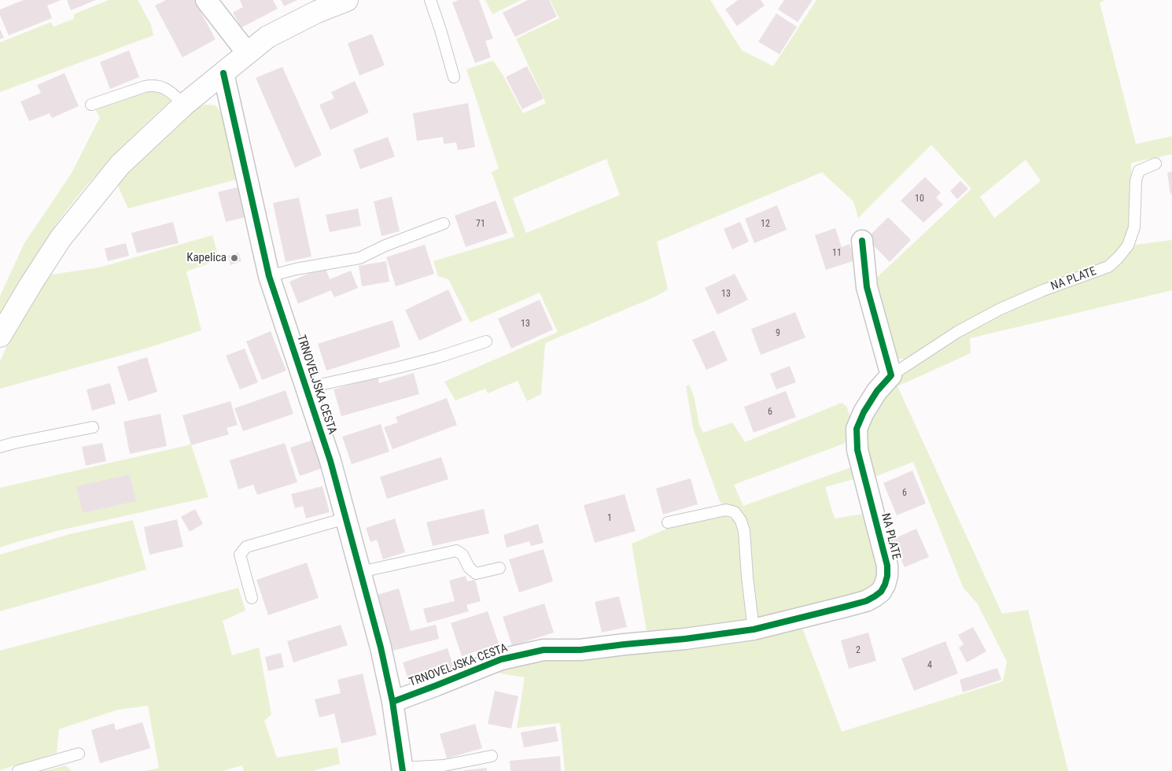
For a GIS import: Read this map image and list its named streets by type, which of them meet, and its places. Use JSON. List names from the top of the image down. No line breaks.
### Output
{"streets":{"street":["NA PLATE","TRNOVELJSKA CESTA"]},"crossings":[["NA PLATE","TRNOVELJSKA CESTA"]],"places":["Kapelica"],"house_numbers":["10","71","12","11","13","13","9","6","6","1","2","4"]}
